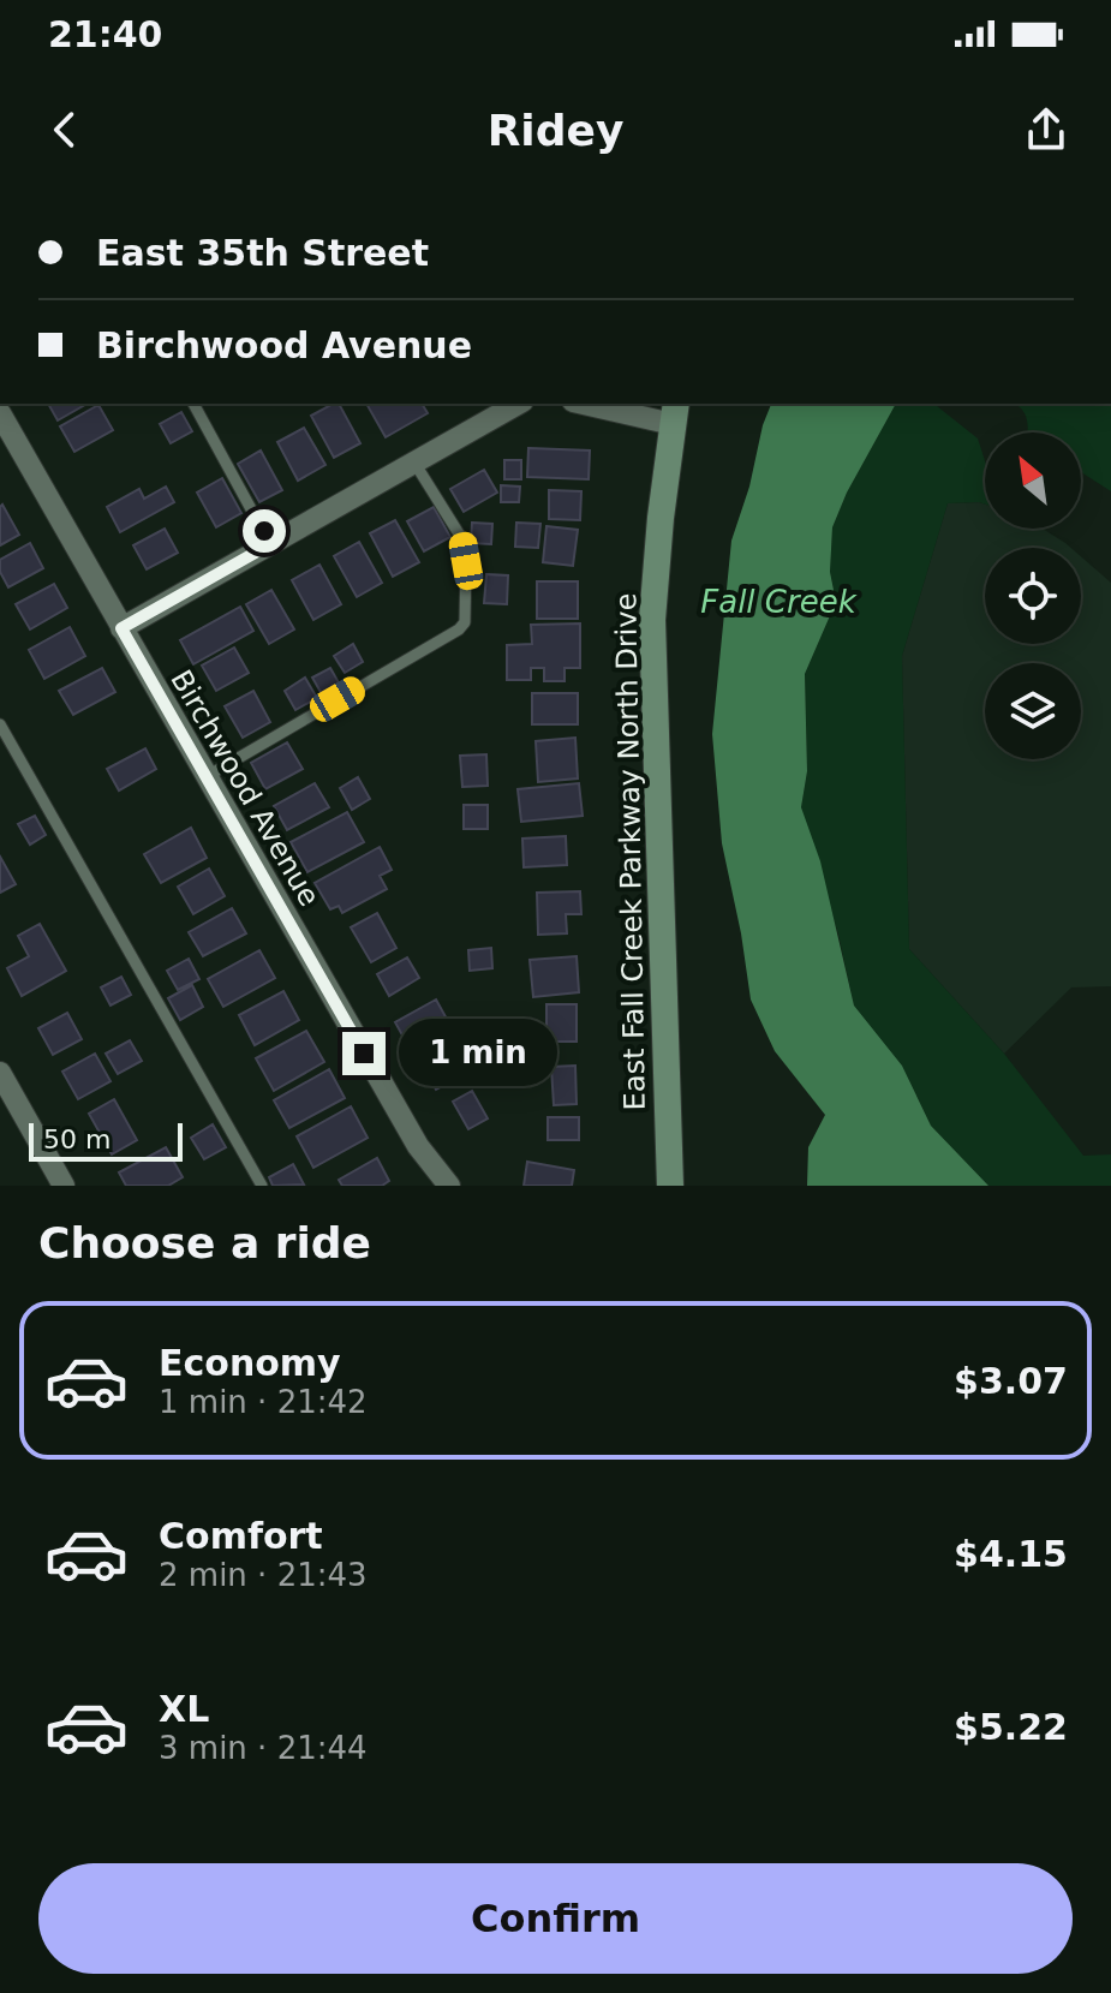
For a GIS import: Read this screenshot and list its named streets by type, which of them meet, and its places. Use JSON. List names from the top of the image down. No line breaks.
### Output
{"streets":{"main road":["East Fall Creek Parkway North Drive"],"street":["Birchwood Avenue"]},"water":["Fall Creek"],"scale_bar":"50 m","north":"top left","page":{"status":"21:40","header":"Ridey","banner":["East 35th Street","Birchwood Avenue"],"bubble":"1 min","scale":"50 m","heading":"Choose a ride","list":[{"name":"Economy","note":"1 min · 21:42","value":"$3.07"},{"name":"Comfort","note":"2 min · 21:43","value":"$4.15"},{"name":"XL","note":"3 min · 21:44","value":"$5.22"}],"buttons":"Confirm"}}
